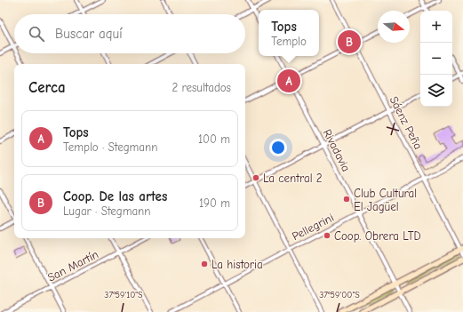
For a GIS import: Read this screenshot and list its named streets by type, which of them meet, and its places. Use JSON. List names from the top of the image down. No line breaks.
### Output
{"streets":{"street":["Sáenz Peña","Rivadavia","Pellegrini","San Martín"]},"crossings":[["Sáenz Peña","Pellegrini"],["Rivadavia","Pellegrini"]],"places":["La central 2","Club Cultural El Jagüel","Coop. Obrera LTD","La historia"],"north":"right","page":{"popup":["Tops","Templo"],"map_buttons":["+","−"],"search":"Buscar aquí","pins":["B","A"],"heading":["Cerca","2 resultados"],"list":[{"mark":"A","name":"Tops","note":"Templo · Stegmann","value":"100 m"},{"mark":"B","name":"Coop. De las artes","note":"Lugar · Stegmann","value":"190 m"}]},"coordinates":["37°59'10\"S","37°59'00\"S"]}
